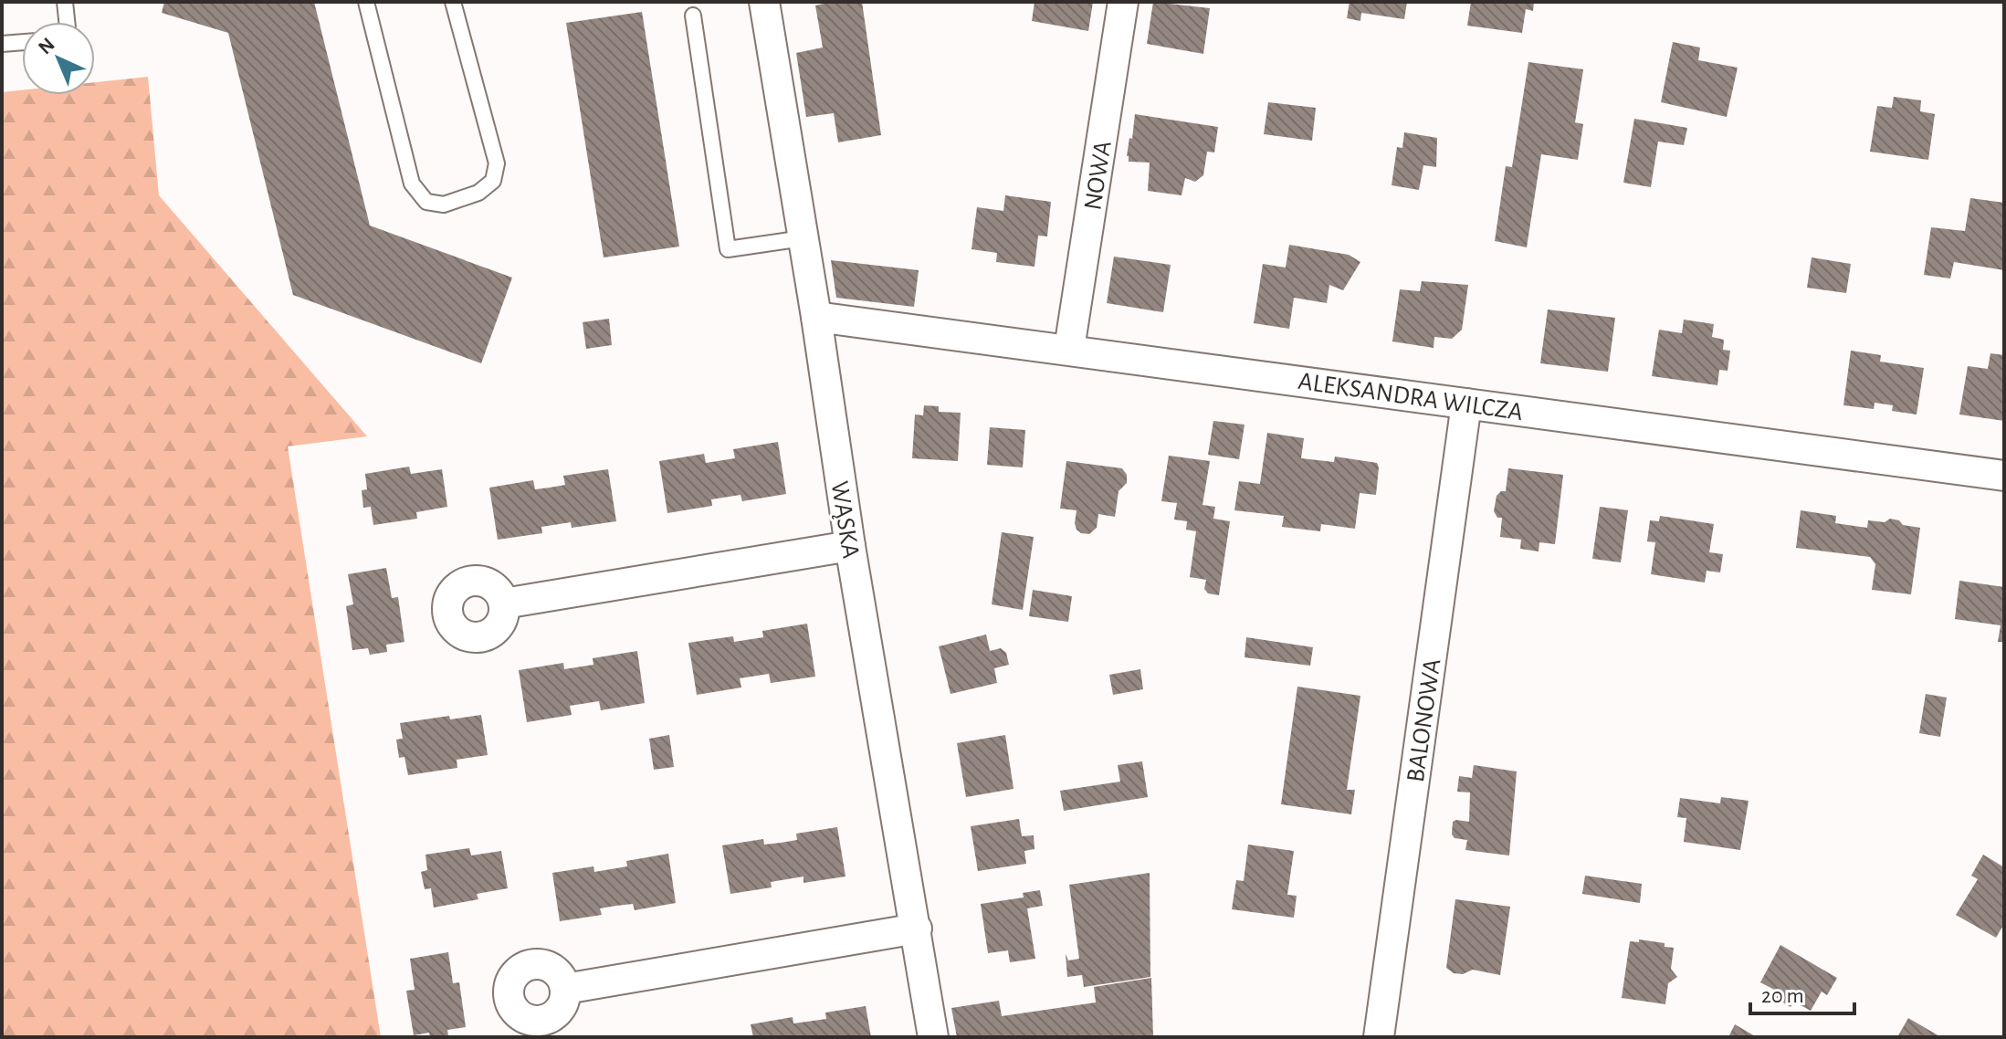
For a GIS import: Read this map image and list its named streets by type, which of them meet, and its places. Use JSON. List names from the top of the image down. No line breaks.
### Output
{"streets":{"street":["NOWA","ALEKSANDRA WILCZA","WĄSKA","BALONOWA"]},"crossings":[["NOWA","ALEKSANDRA WILCZA"],["ALEKSANDRA WILCZA","WĄSKA"],["ALEKSANDRA WILCZA","BALONOWA"]],"scale_bar":"20 m","north":"top left"}
